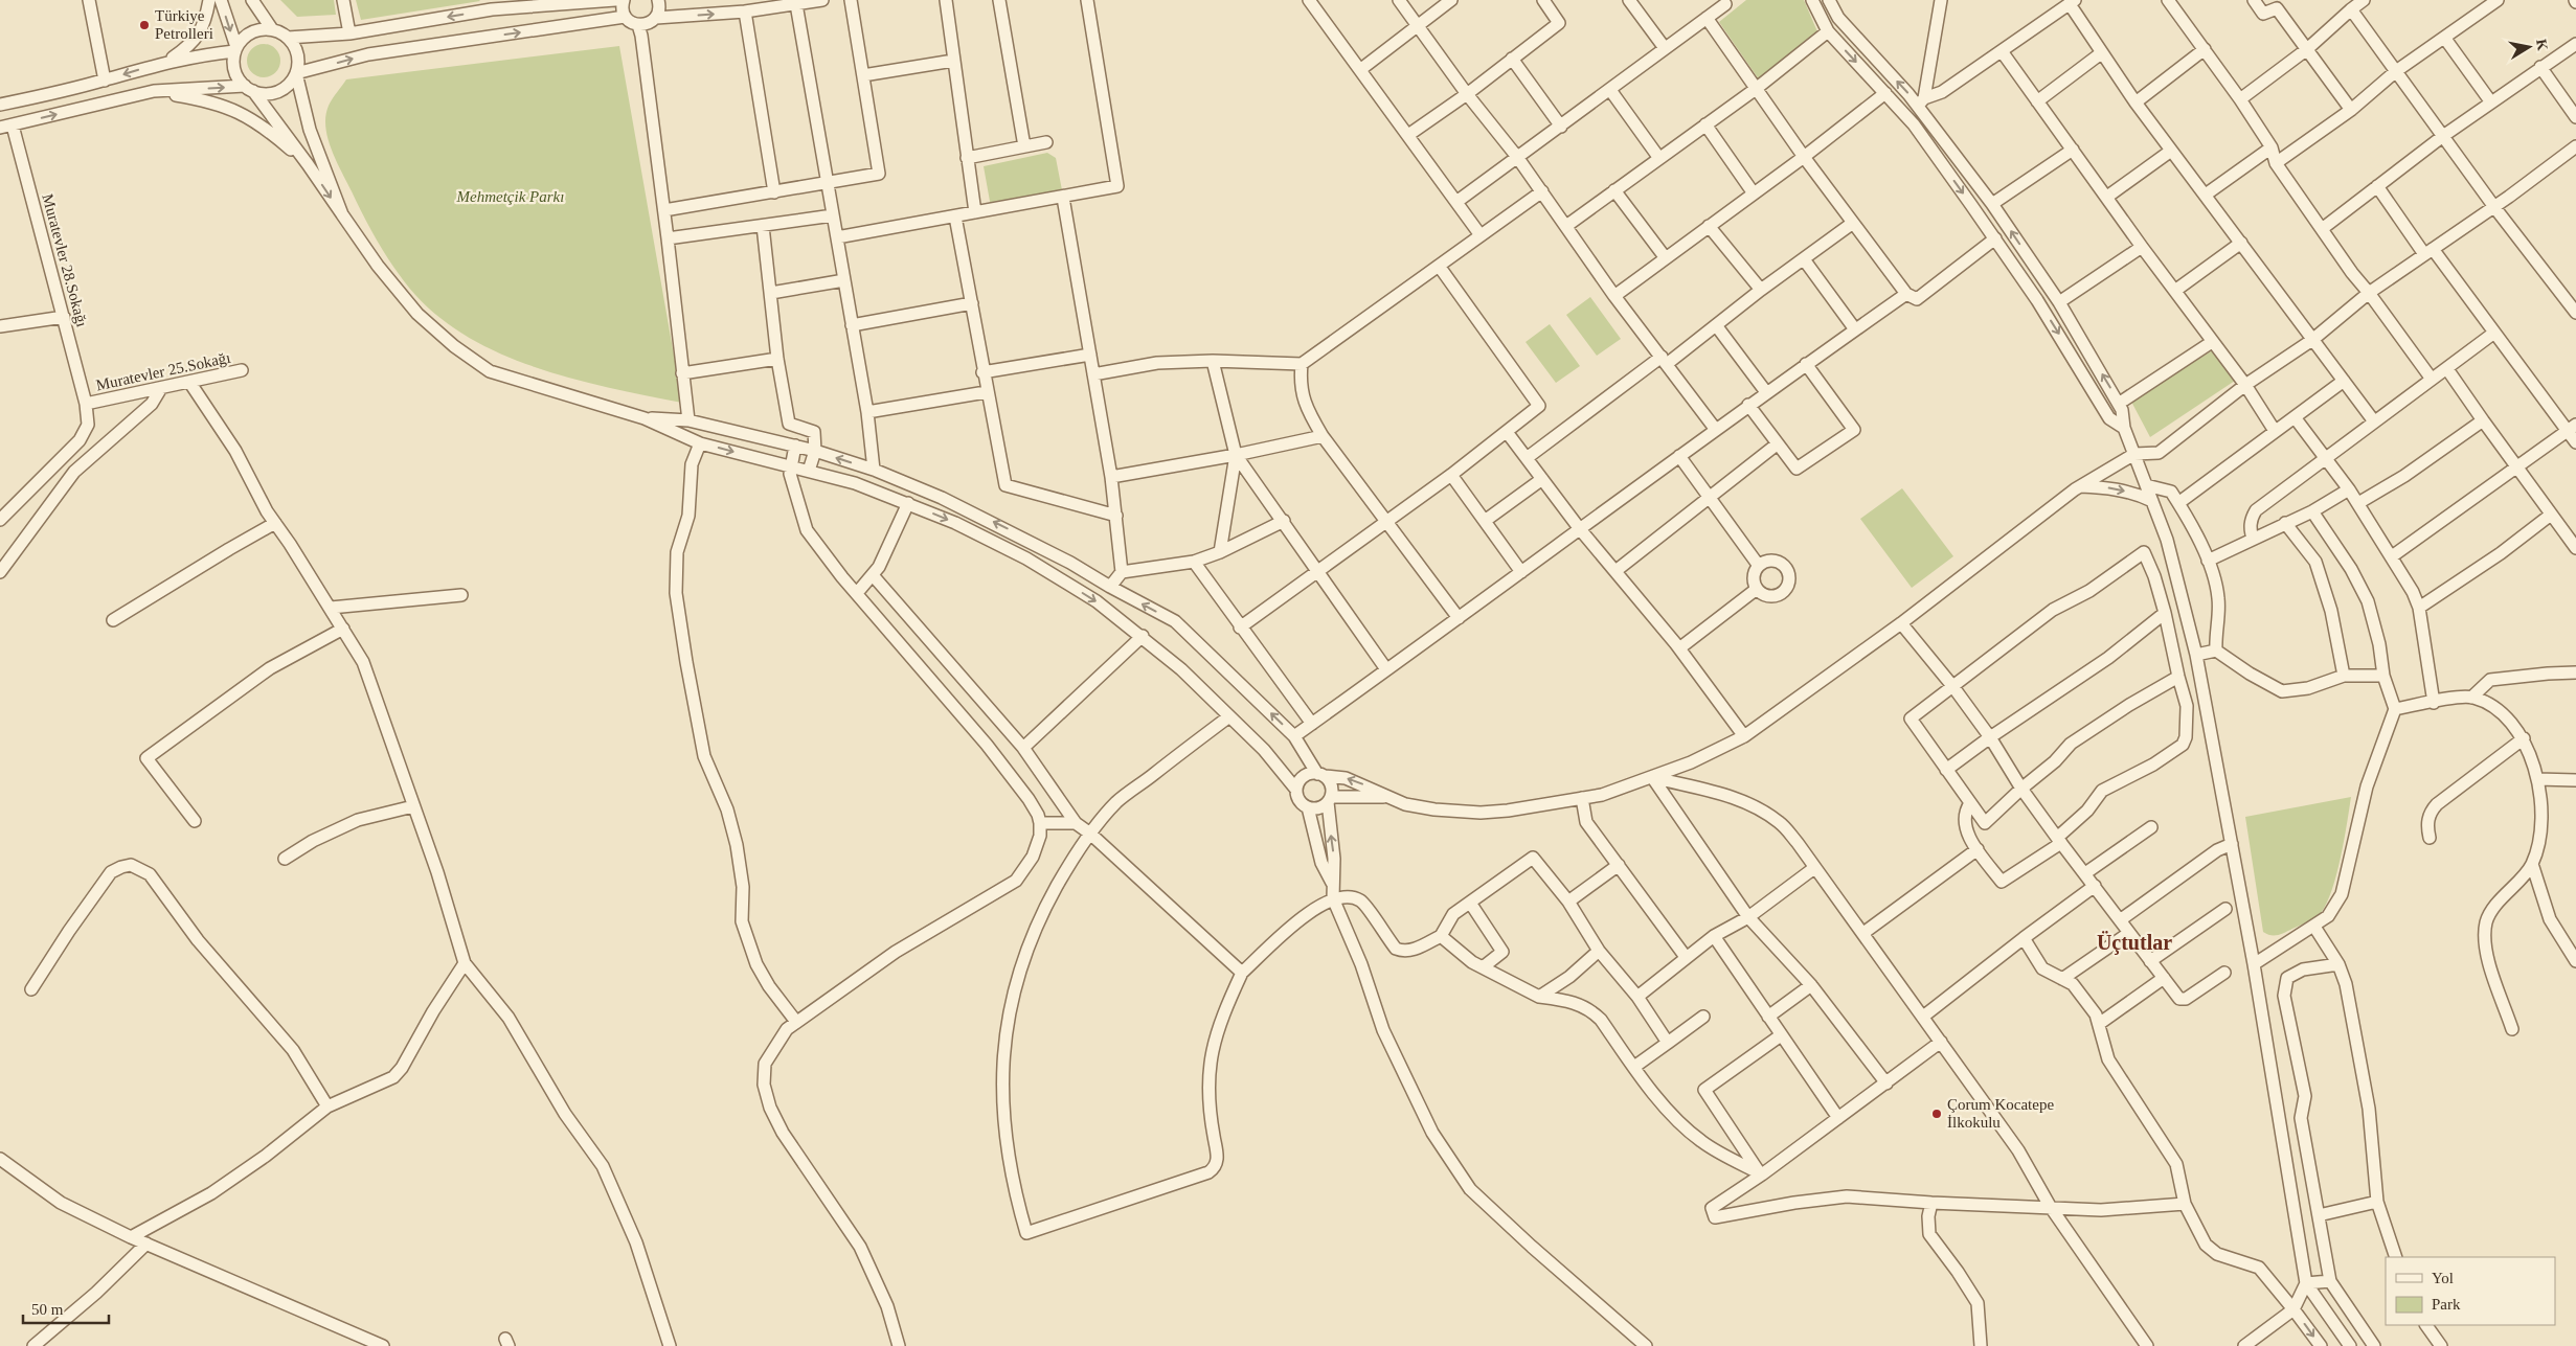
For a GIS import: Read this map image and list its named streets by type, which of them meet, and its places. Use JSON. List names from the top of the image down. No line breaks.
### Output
{"streets":{"street":["Muratevler 28.Sokağı","Muratevler 25.Sokağı"]},"crossings":[["Muratevler 28.Sokağı","Muratevler 25.Sokağı"]],"districts":["Üçtutlar"],"parks":["Mehmetçik Parkı"],"places":["Türkiye Petrolleri","Çorum Kocatepe İlkokulu"],"legend":["Yol","Park"],"scale_bar":"50 m","north":"right"}
